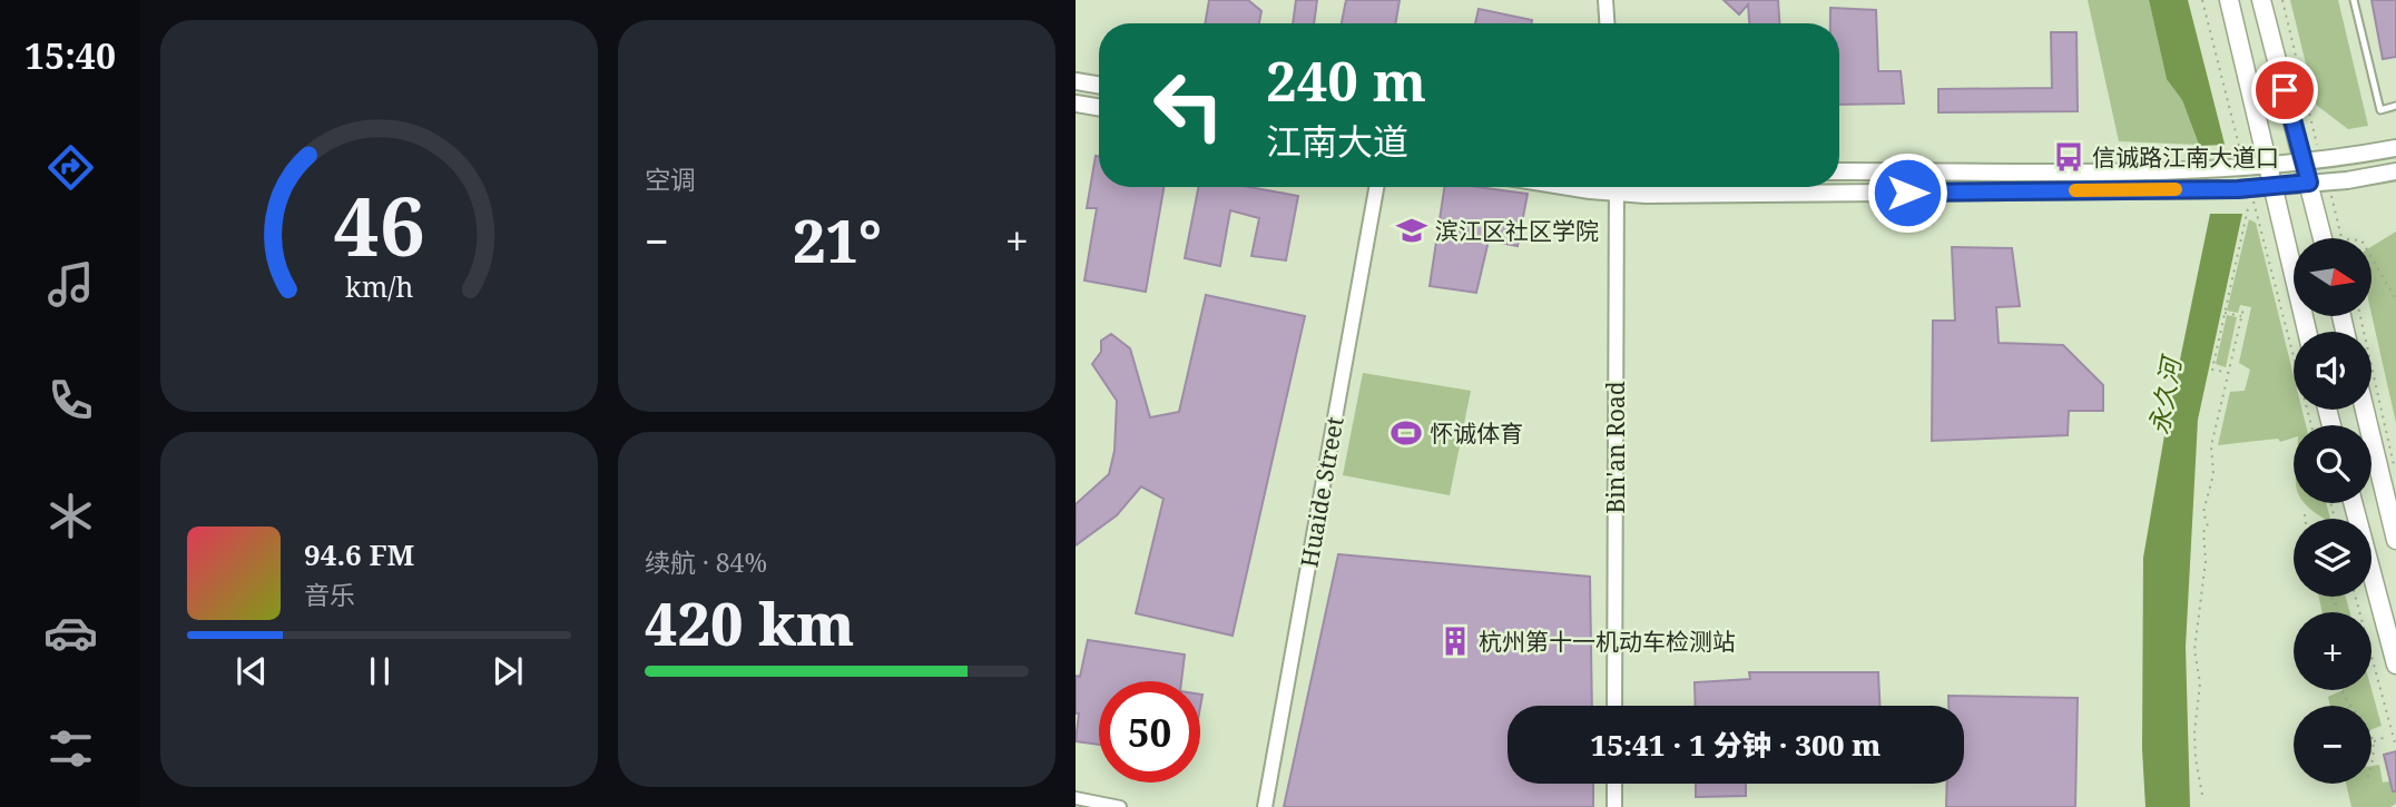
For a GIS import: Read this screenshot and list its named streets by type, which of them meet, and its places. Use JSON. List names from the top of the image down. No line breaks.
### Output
{"streets":{"street":["Bin'an Road","Huaide Street"]},"water":["永久河"],"places":{"bus stop":["信诚路江南大道口"],"school or university":["滨江区社区学院"],"sports":["怀诚体育"],"building":["杭州第十一机动车检测站"]},"north":"right","page":{"tabs":"15:40","tile":["空调",["续航 · 84%","420 km"]],"turn":["240 m","江南大道"],"heat":["−","21°","+"],"map_buttons":["+","−"],"song":["94.6 FM","音乐"],"limit":"50","trip":"15:41 · 1 分钟 · 300 m","gauge":["46","km/h"]}}
